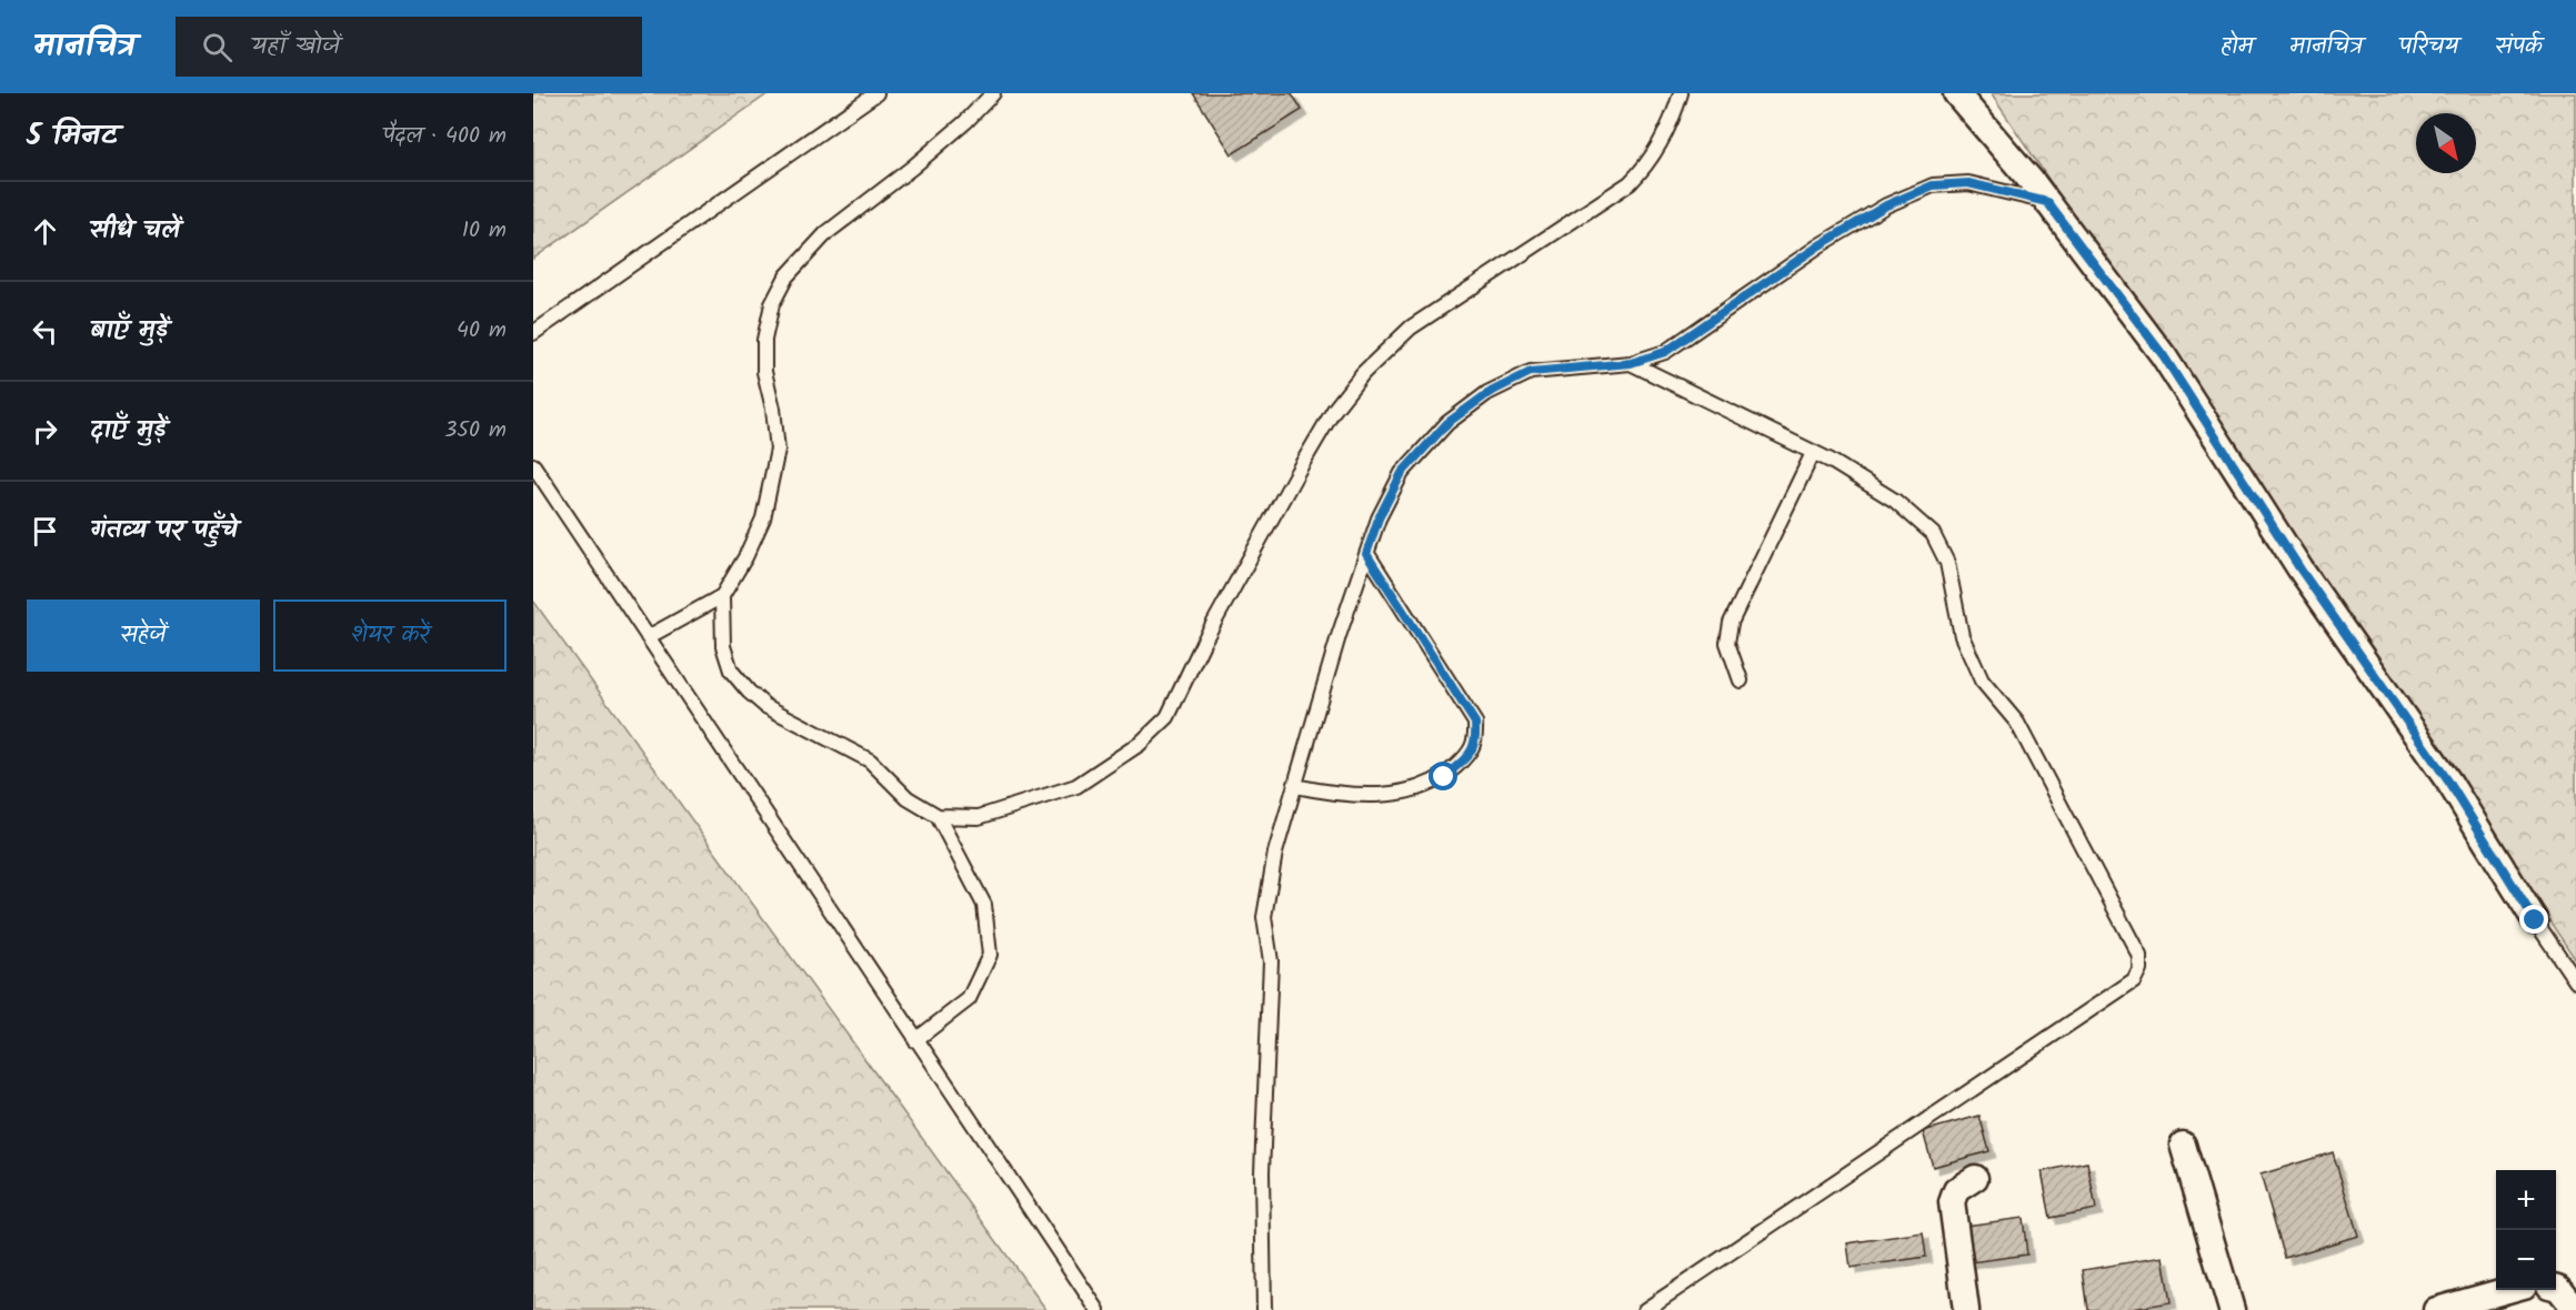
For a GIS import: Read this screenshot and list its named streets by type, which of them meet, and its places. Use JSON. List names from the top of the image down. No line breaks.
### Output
{"north":"bottom right","page":{"header":"मानचित्र","search":"यहाँ खोजें","nav":["होम","मानचित्र","परिचय","संपर्क"],"heading":["5 मिनट","पैदल · 400 m"],"list":[["सीधे चलें","10 m"],["बाएँ मुड़ें","40 m"],["दाएँ मुड़ें","350 m"],"गंतव्य पर पहुँचे"],"buttons":["सहेजें","शेयर करें"],"map_buttons":["+","−"]}}
